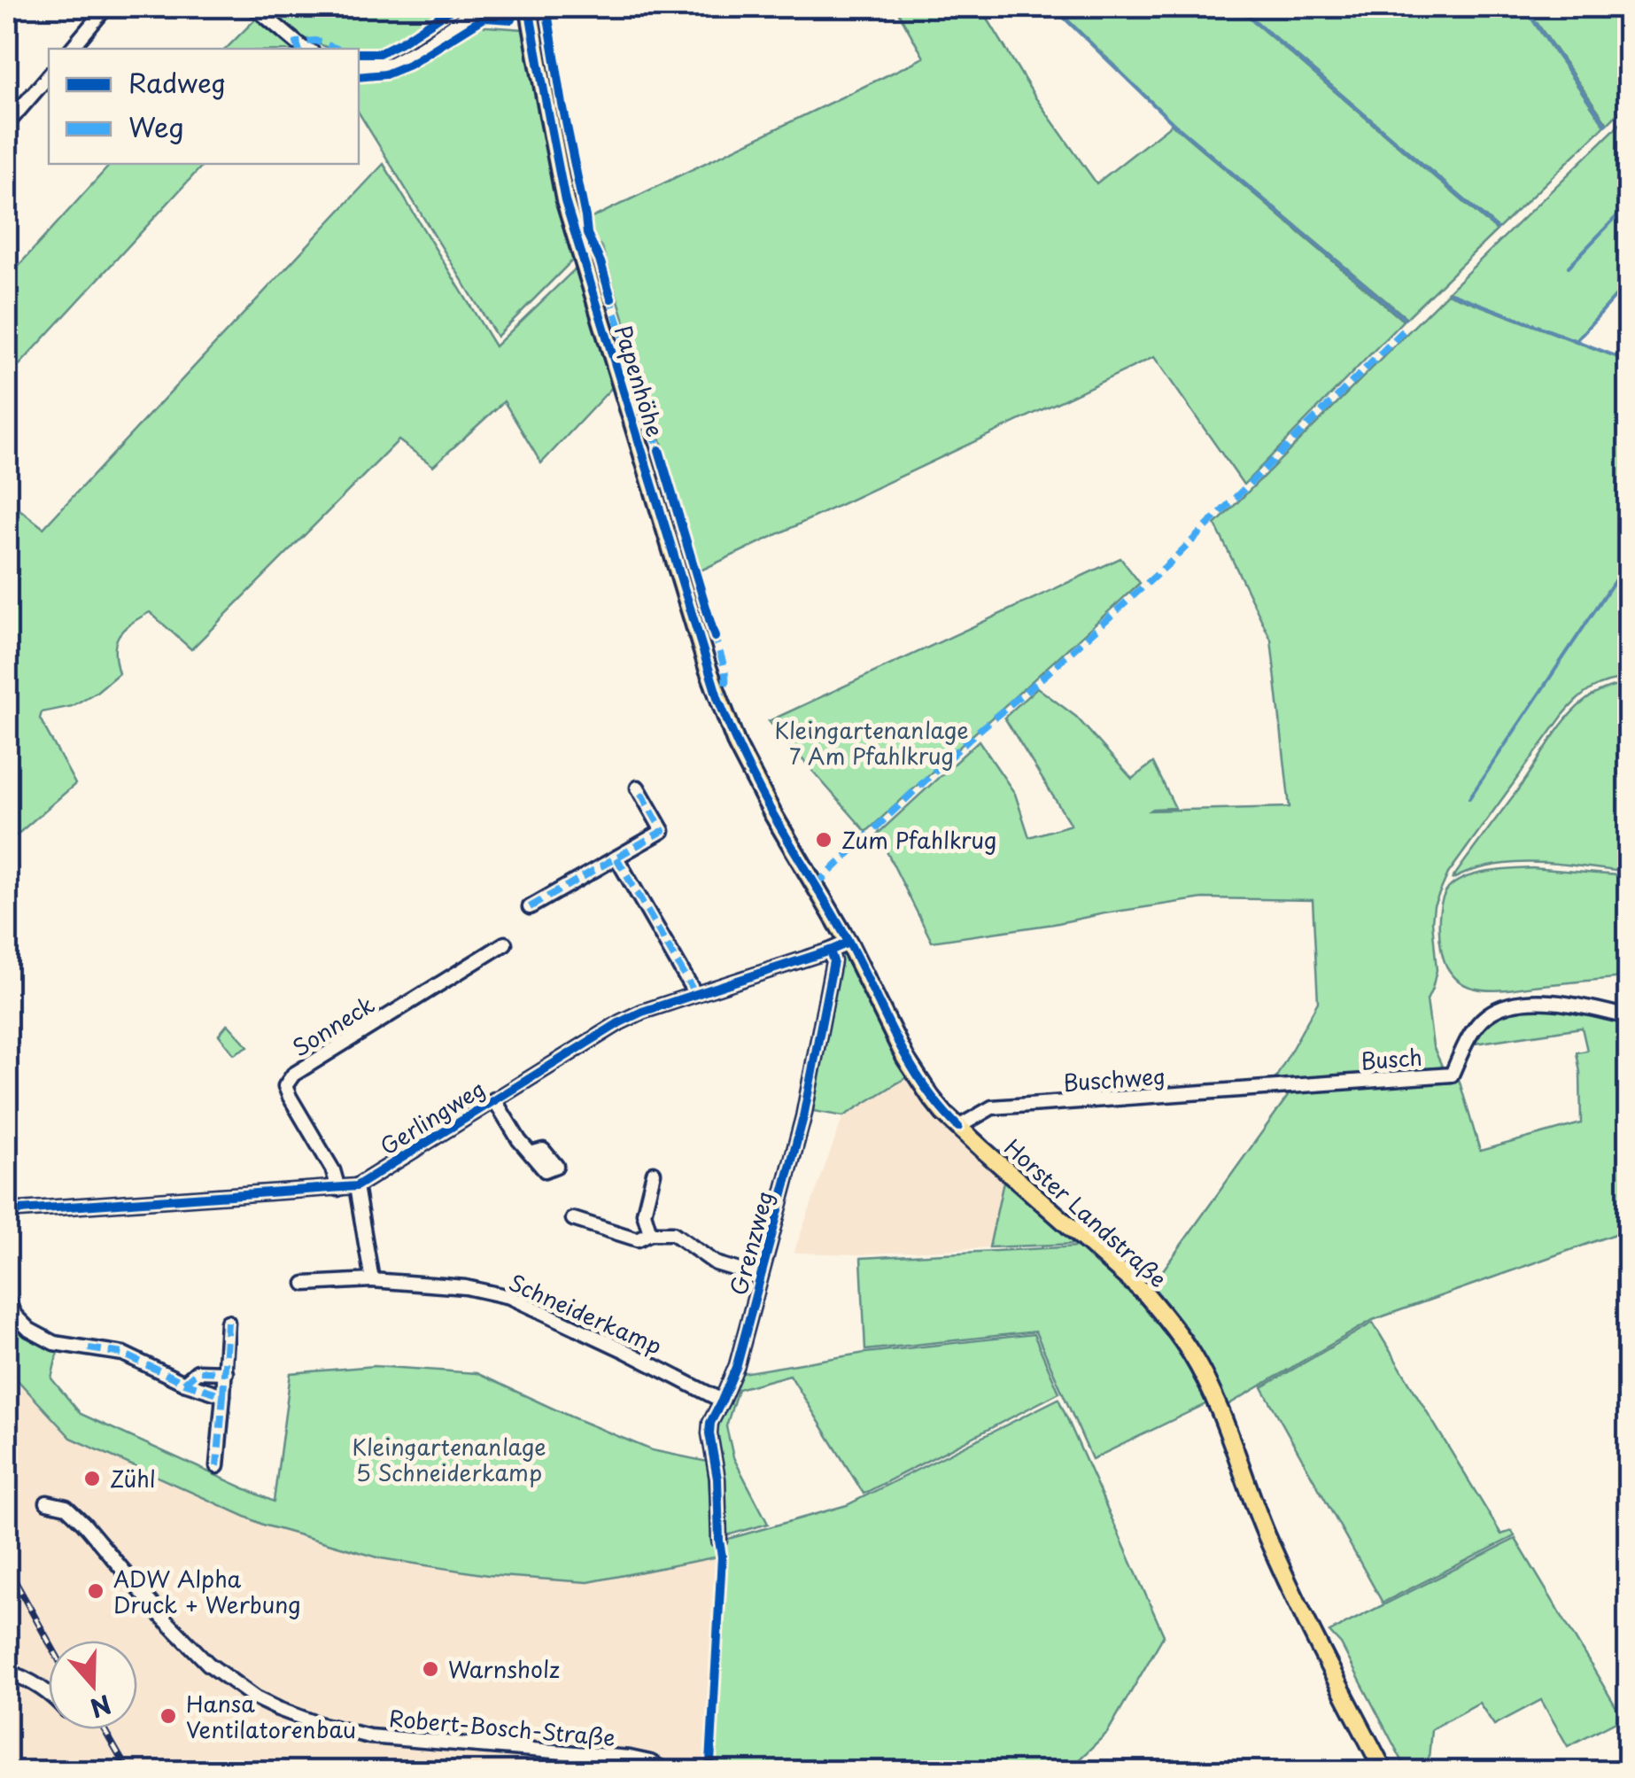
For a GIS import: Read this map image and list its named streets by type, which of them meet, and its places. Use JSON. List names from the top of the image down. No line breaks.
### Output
{"streets":{"main road":["Papenhöhe","Horster Landstraße"],"street":["Sonneck","Busch","Buschweg","Gerlingweg","Grenzweg","Schneiderkamp","Robert-Bosch-Straße"]},"crossings":[["Papenhöhe","Gerlingweg"],["Papenhöhe","Horster Landstraße"],["Sonneck","Gerlingweg"],["Busch","Buschweg"],["Buschweg","Horster Landstraße"],["Gerlingweg","Horster Landstraße"],["Gerlingweg","Grenzweg"],["Grenzweg","Schneiderkamp"]],"parks":["Kleingartenanlage 7 Am Pfahlkrug","Kleingartenanlage 5 Schneiderkamp"],"places":["Zum Pfahlkrug","Zühl","ADW Alpha Druck + Werbung","Warnsholz","Hansa Ventilatorenbau"],"legend":["Radweg","Weg"],"north":"bottom"}
